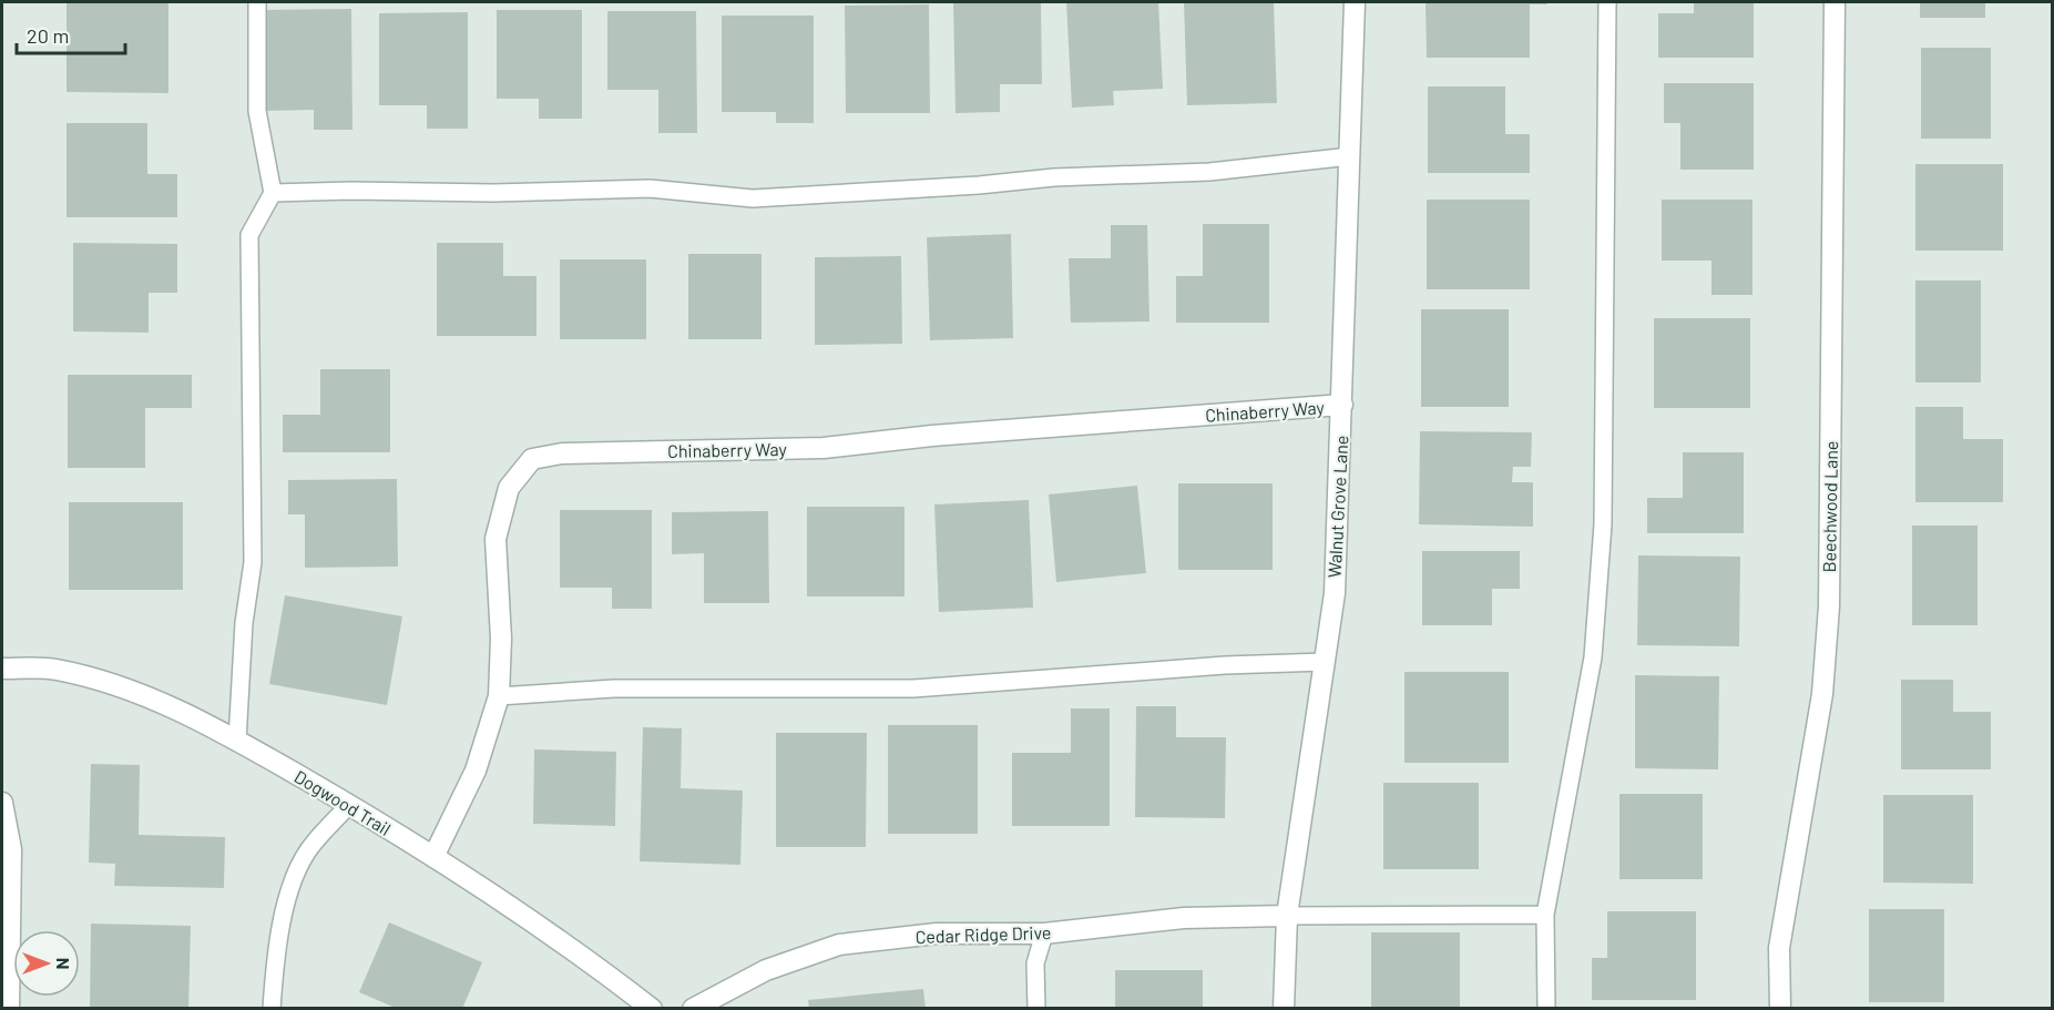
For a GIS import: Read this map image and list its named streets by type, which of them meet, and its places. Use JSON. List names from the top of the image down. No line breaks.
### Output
{"streets":{"street":["Chinaberry Way","Walnut Grove Lane","Beechwood Lane","Dogwood Trail","Cedar Ridge Drive"]},"crossings":[["Chinaberry Way","Walnut Grove Lane"],["Chinaberry Way","Dogwood Trail"],["Walnut Grove Lane","Cedar Ridge Drive"]],"scale_bar":"20 m","north":"right"}
